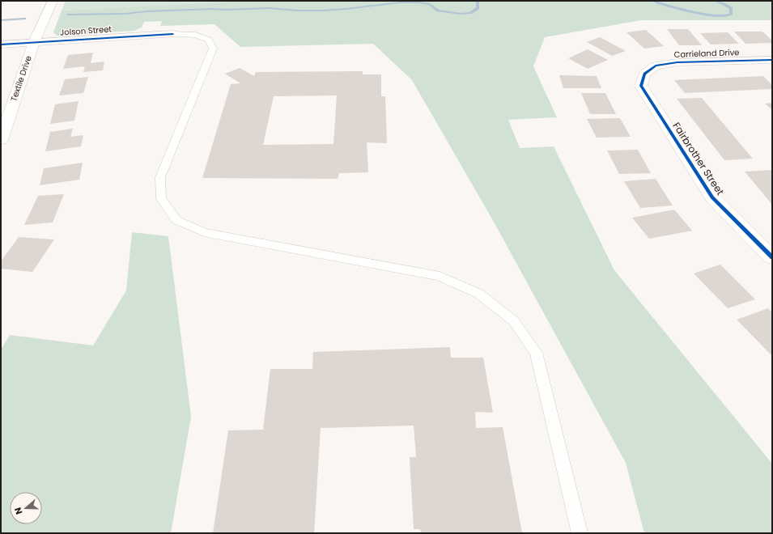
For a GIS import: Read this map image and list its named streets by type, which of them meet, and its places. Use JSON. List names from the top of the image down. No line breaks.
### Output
{"streets":{"street":["Jolson Street","Carrieland Drive","Textile Drive","Fairbrother Street"]},"crossings":[["Jolson Street","Textile Drive"],["Carrieland Drive","Fairbrother Street"]],"north":"left"}
